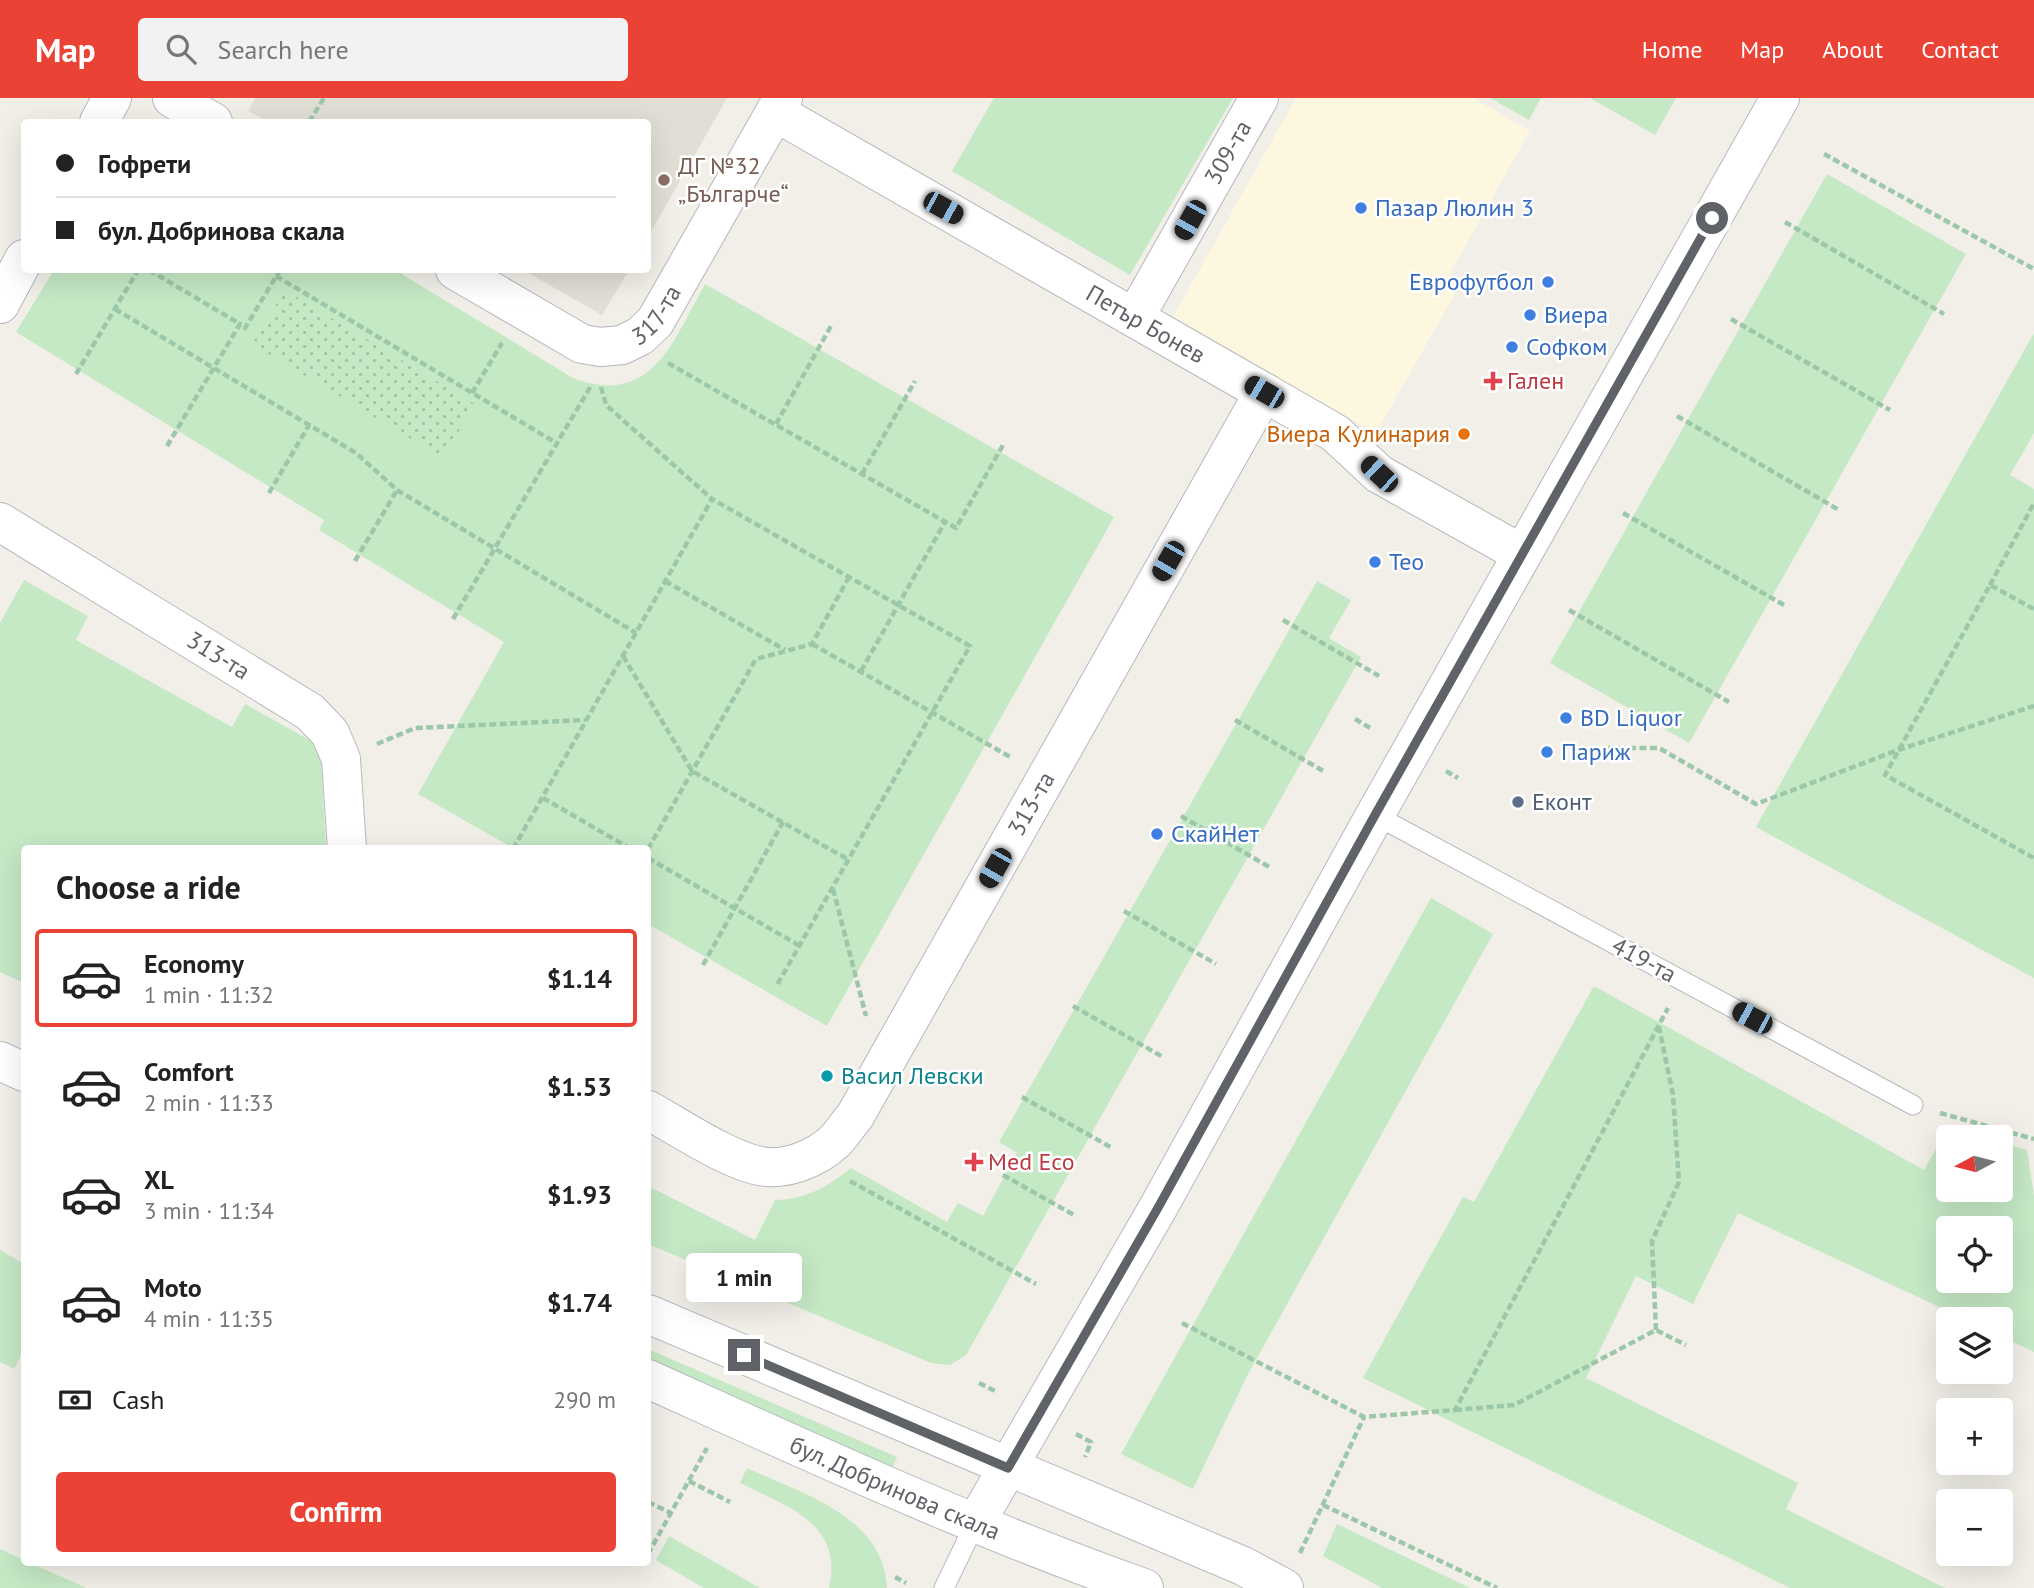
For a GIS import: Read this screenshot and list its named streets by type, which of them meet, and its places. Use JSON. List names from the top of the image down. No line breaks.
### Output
{"streets":{"street":["309-та","317-та","Петър Бонев","313-та","бул. Добринова скала"],"lane":["419-та"]},"crossings":[["309-та","Петър Бонев"],["317-та","Петър Бонев"],["Петър Бонев","313-та"]],"places":{"other":["ДГ №32 „Българче“","Пазар Люлин 3","Еврофутбол","Виера","Софком","Виера Кулинария","Тео","BD Liquor","Париж","Еконт","СкайНет","Васил Левски"],"health":["Гален","Med Eco"]},"north":"left","page":{"header":"Map","search":"Search here","nav":["Home","Map","About","Contact"],"banner":["Гофрети","бул. Добринова скала"],"heading":"Choose a ride","list":[{"name":"Economy","note":"1 min · 11:32","value":"$1.14"},{"name":"Comfort","note":"2 min · 11:33","value":"$1.53"},{"name":"XL","note":"3 min · 11:34","value":"$1.93"},{"name":"Moto","note":"4 min · 11:35","value":"$1.74"}],"map_buttons":["+","−"],"bubble":"1 min","pay":["Cash","290 m"],"buttons":"Confirm"}}
